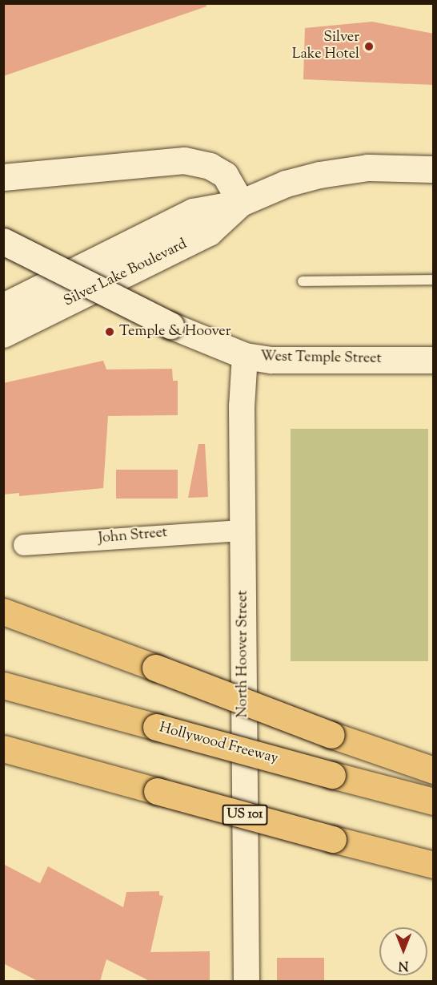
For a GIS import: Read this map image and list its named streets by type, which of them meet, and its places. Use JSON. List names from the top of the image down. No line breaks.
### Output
{"streets":{"highway":["Hollywood Freeway","US 101"],"main road":["Silver Lake Boulevard","West Temple Street"],"street":["John Street","North Hoover Street"]},"crossings":[["West Temple Street","North Hoover Street"],["John Street","North Hoover Street"]],"places":["Silver Lake Hotel","Temple & Hoover"],"north":"bottom"}
